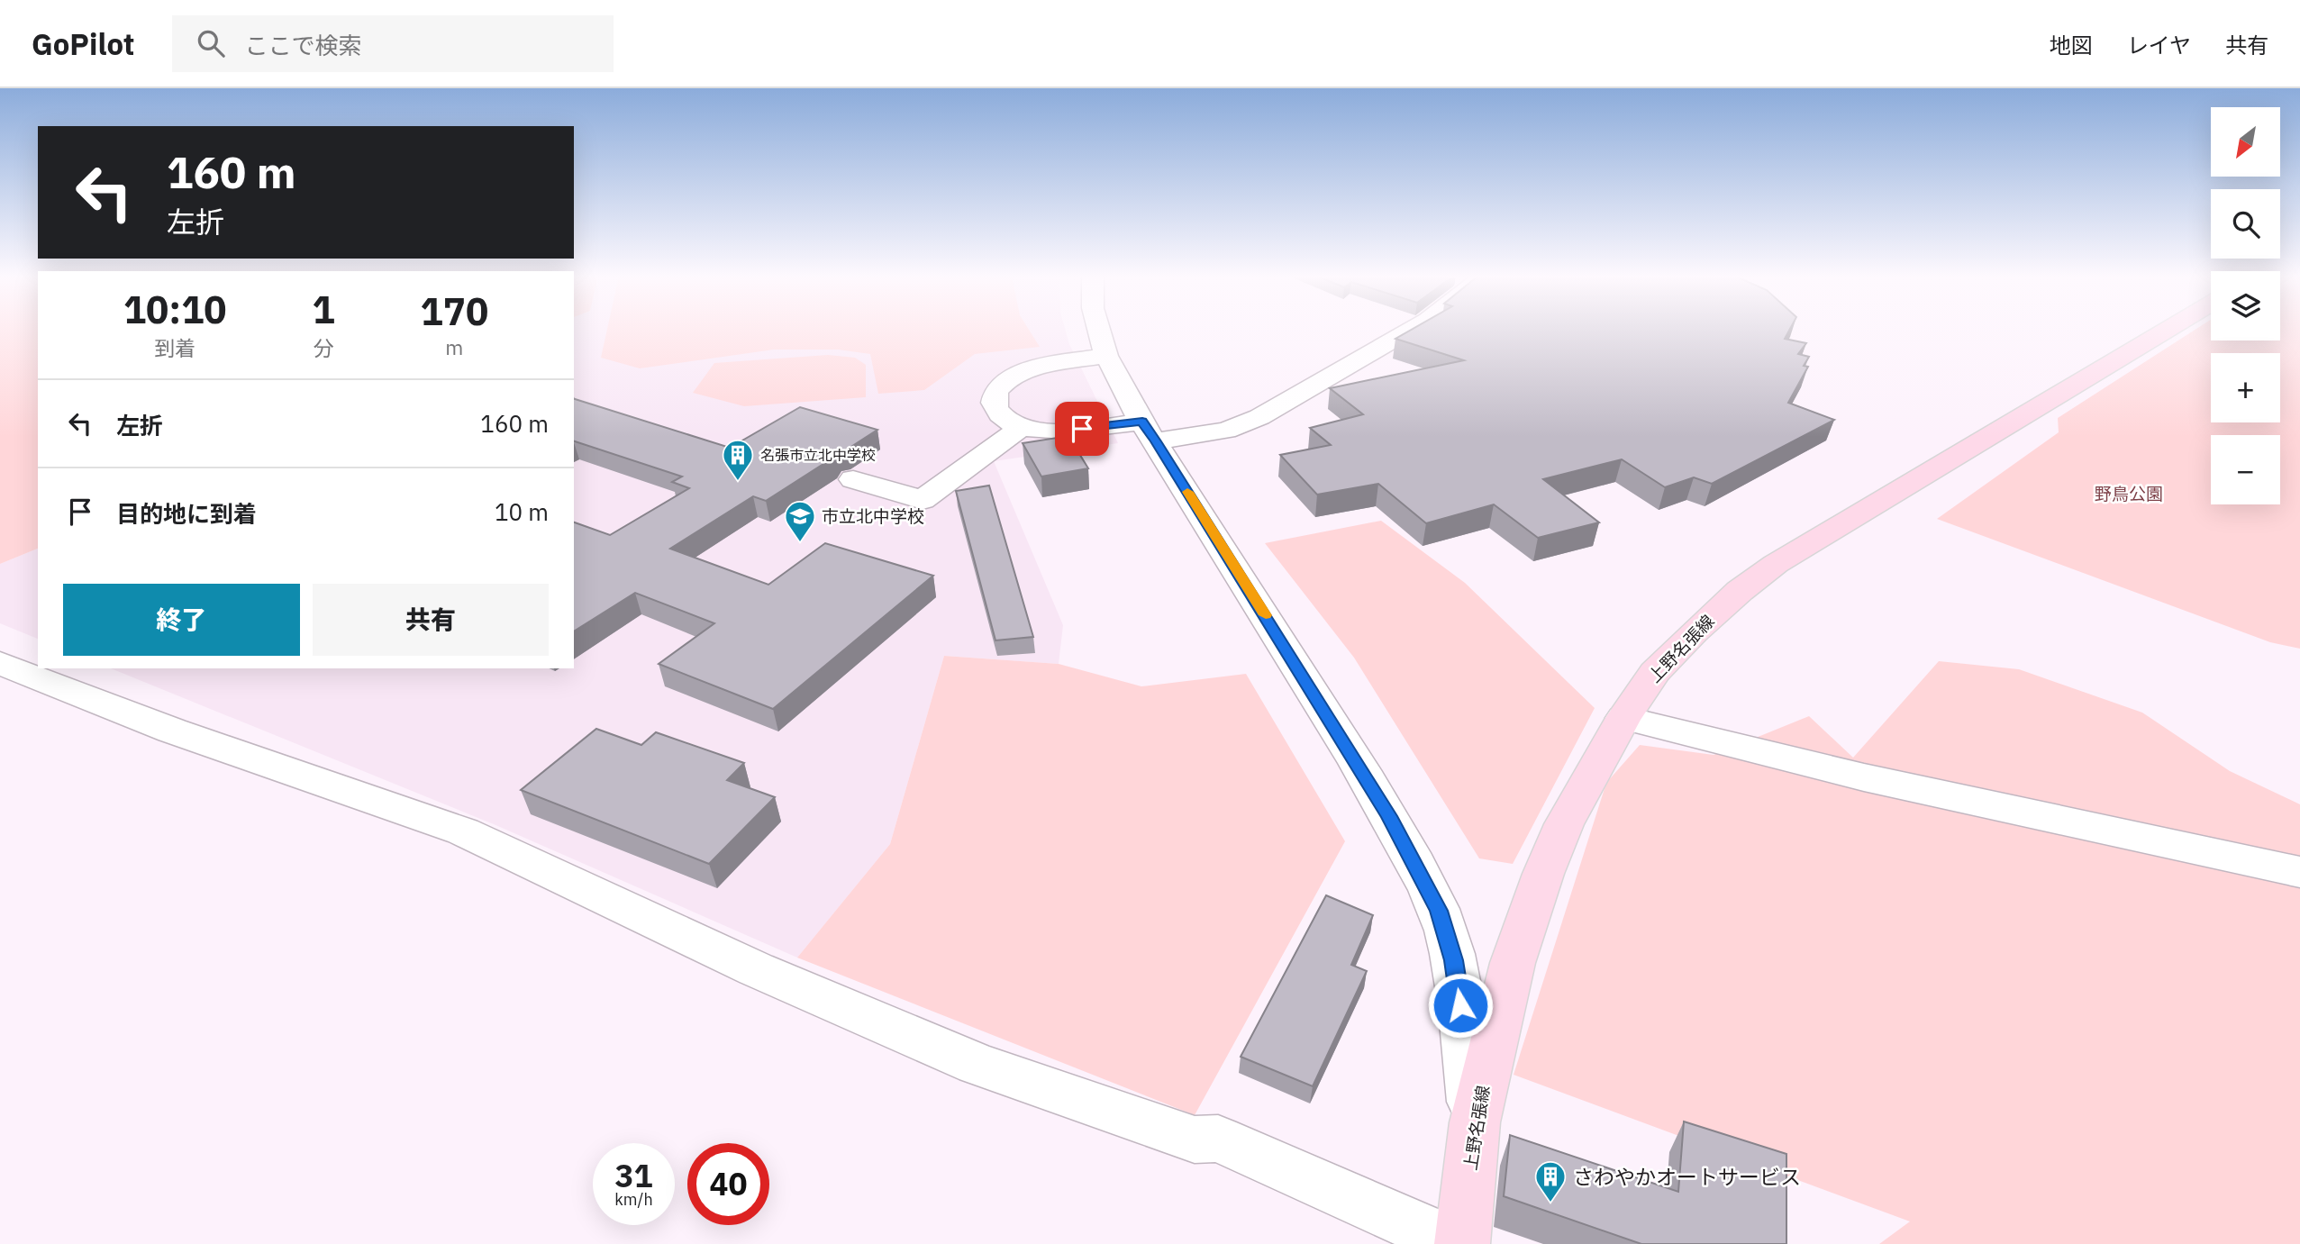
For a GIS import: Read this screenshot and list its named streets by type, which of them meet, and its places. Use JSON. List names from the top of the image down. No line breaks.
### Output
{"streets":{"main road":["上野名張線"]},"parks":["野鳥公園"],"places":{"building":["名張市立北中学校","さわやかオートサービス"],"school or university":["市立北中学校"]},"north":"bottom left","page":{"header":"GoPilot","search":"ここで検索","nav":["地図","レイヤ","共有"],"map_buttons":["+","−"],"turn":["160 m","左折"],"eta":["10:10","到着","1","分","170","m"],"list":[{"name":"左折","value":"160 m"},{"name":"目的地に到着","value":"10 m"}],"buttons":["終了","共有"],"speed":"31 km/h","limit":"40"}}
